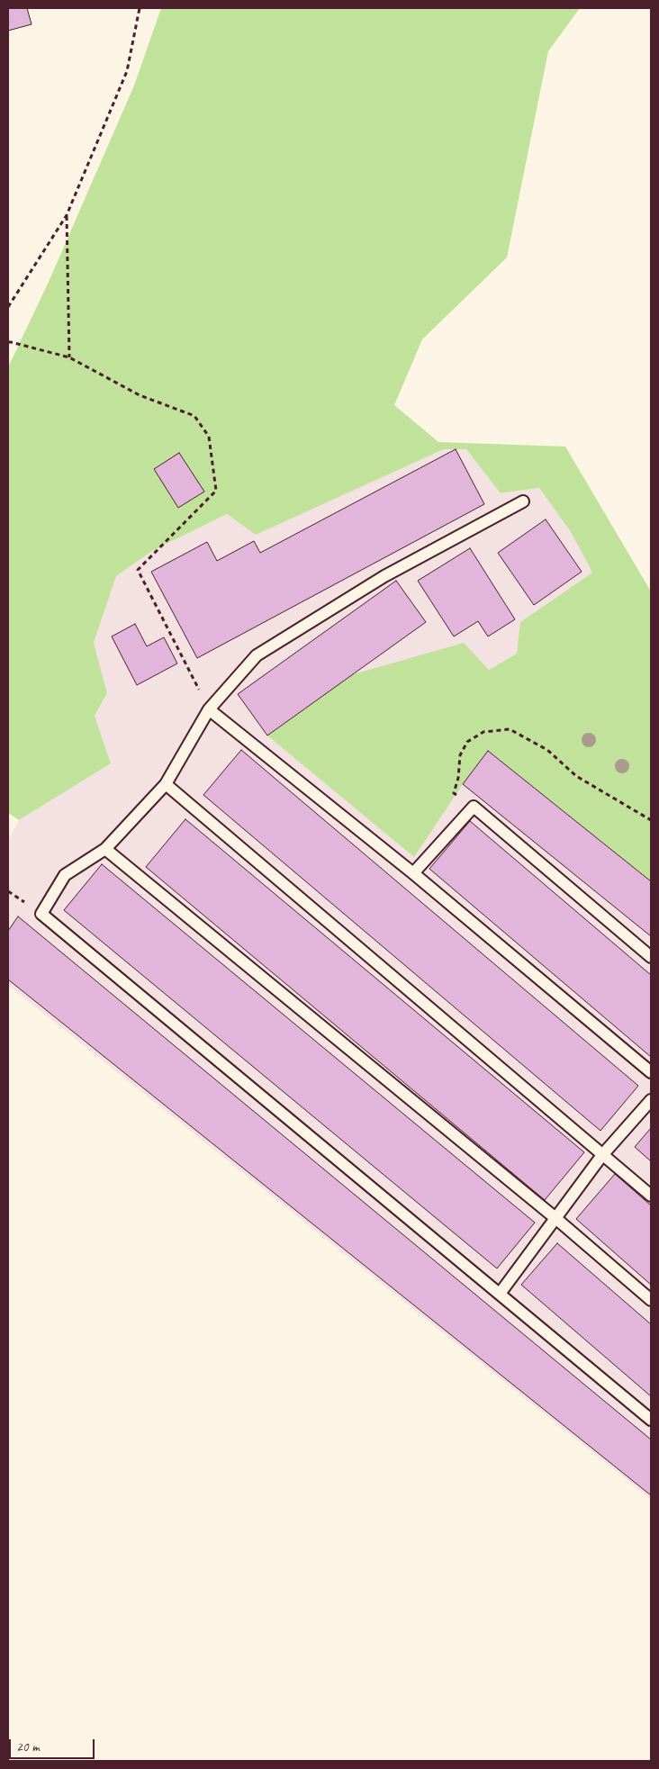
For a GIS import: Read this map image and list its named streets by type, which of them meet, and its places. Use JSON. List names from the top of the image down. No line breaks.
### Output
{"scale_bar":"20 m"}
